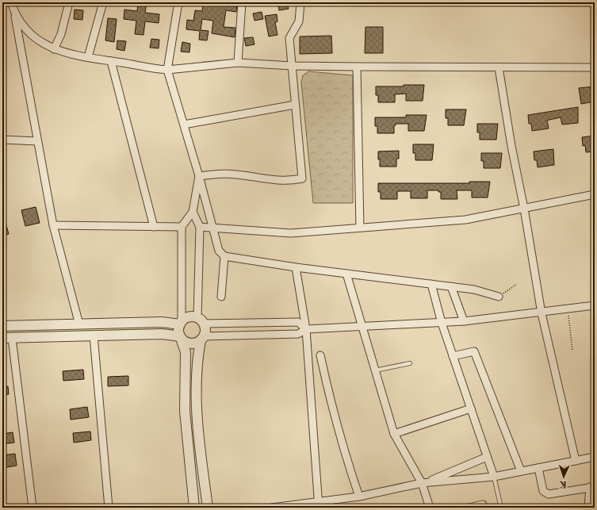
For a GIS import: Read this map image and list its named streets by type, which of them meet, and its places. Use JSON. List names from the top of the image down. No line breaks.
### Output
{"north":"bottom"}
